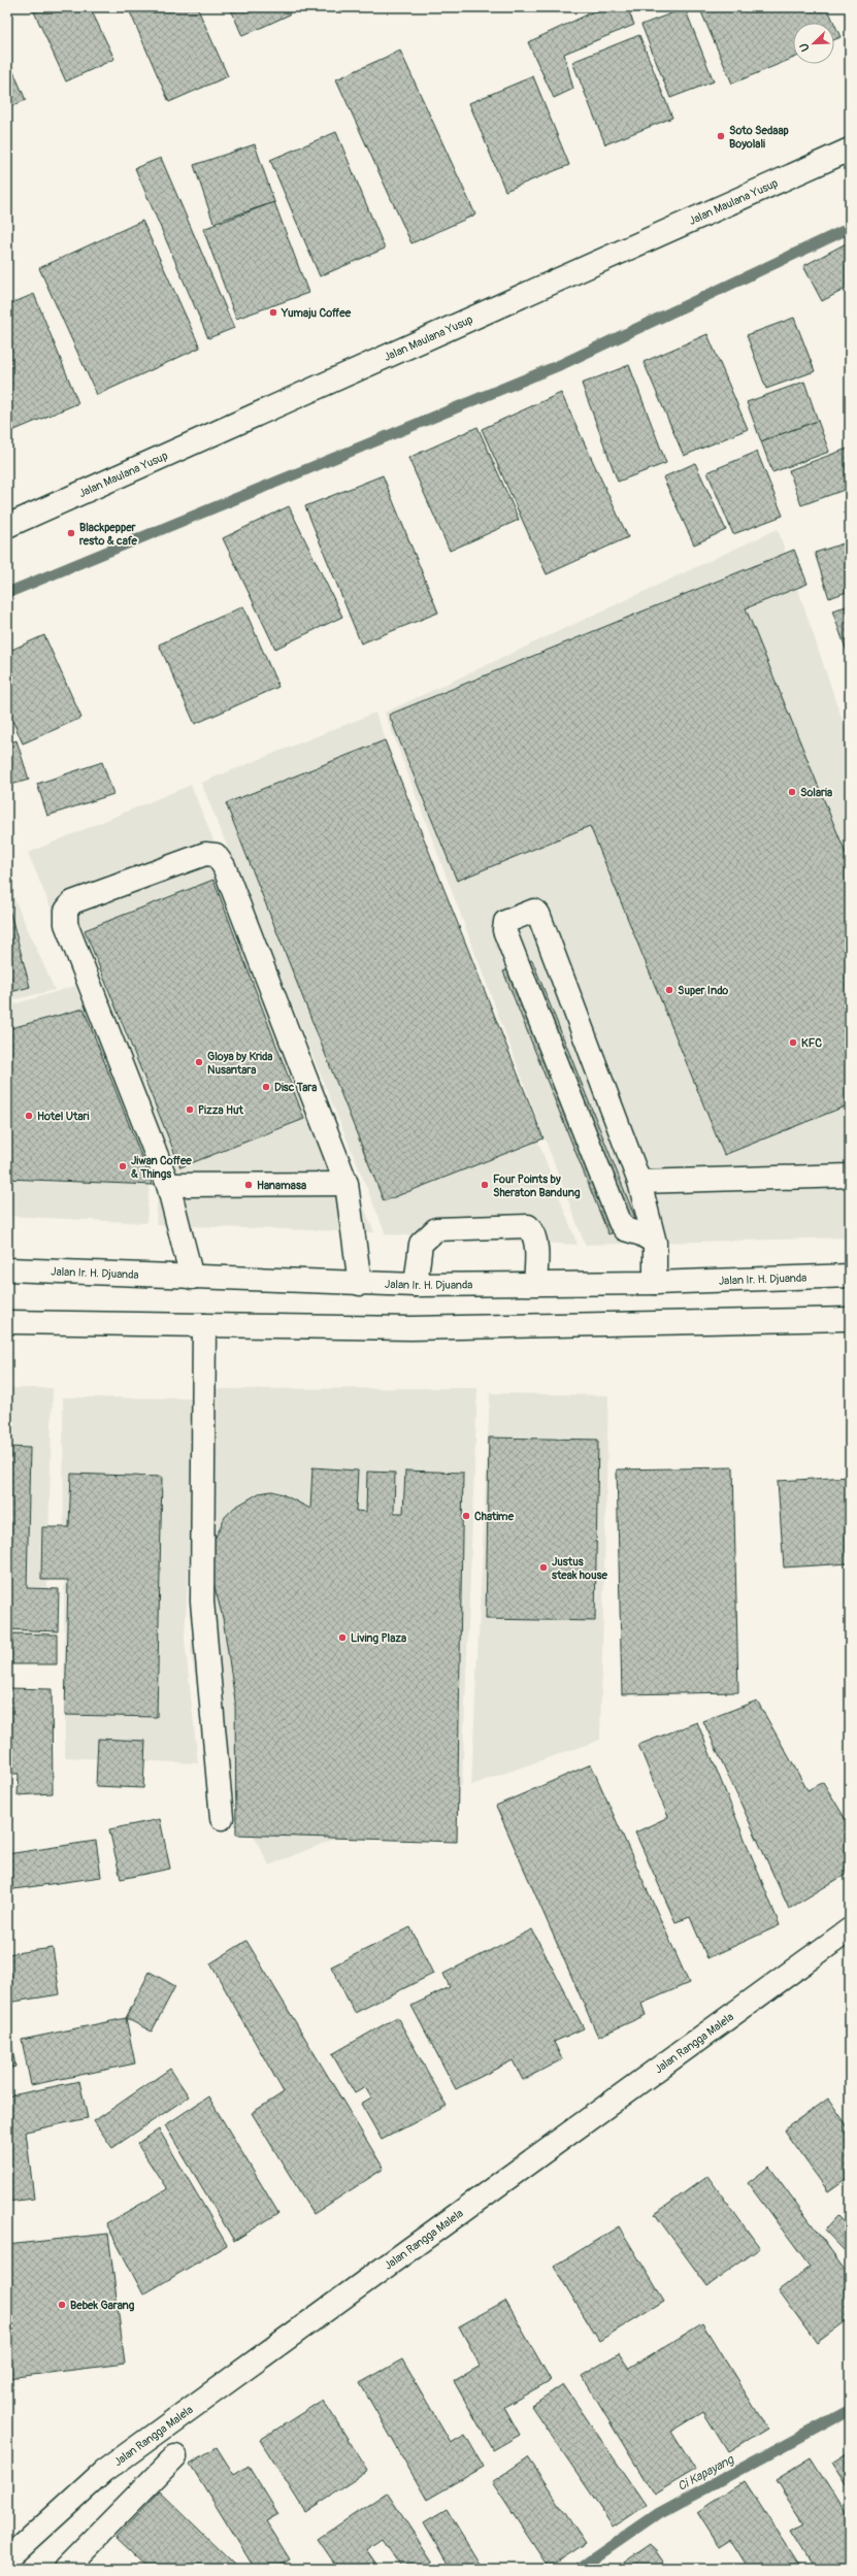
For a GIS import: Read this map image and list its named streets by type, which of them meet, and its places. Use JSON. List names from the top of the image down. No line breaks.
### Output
{"streets":{"street":["Jalan Maulana Yusup","Jalan Ir. H. Djuanda","Jalan Rangga Malela"]},"water":["Ci Kapayang"],"places":["Soto Sedaap Boyolali","Yumaju Coffee","Blackpepper resto & cafe","Solaria","Super Indo","KFC","Gloya by Krida Nusantara","Disc Tara","Pizza Hut","Hotel Utari","Jiwan Coffee & Things","Hanamasa","Four Points by Sheraton Bandung","Chatime","Justus steak house","Living Plaza","Bebek Garang"],"north":"bottom left"}
